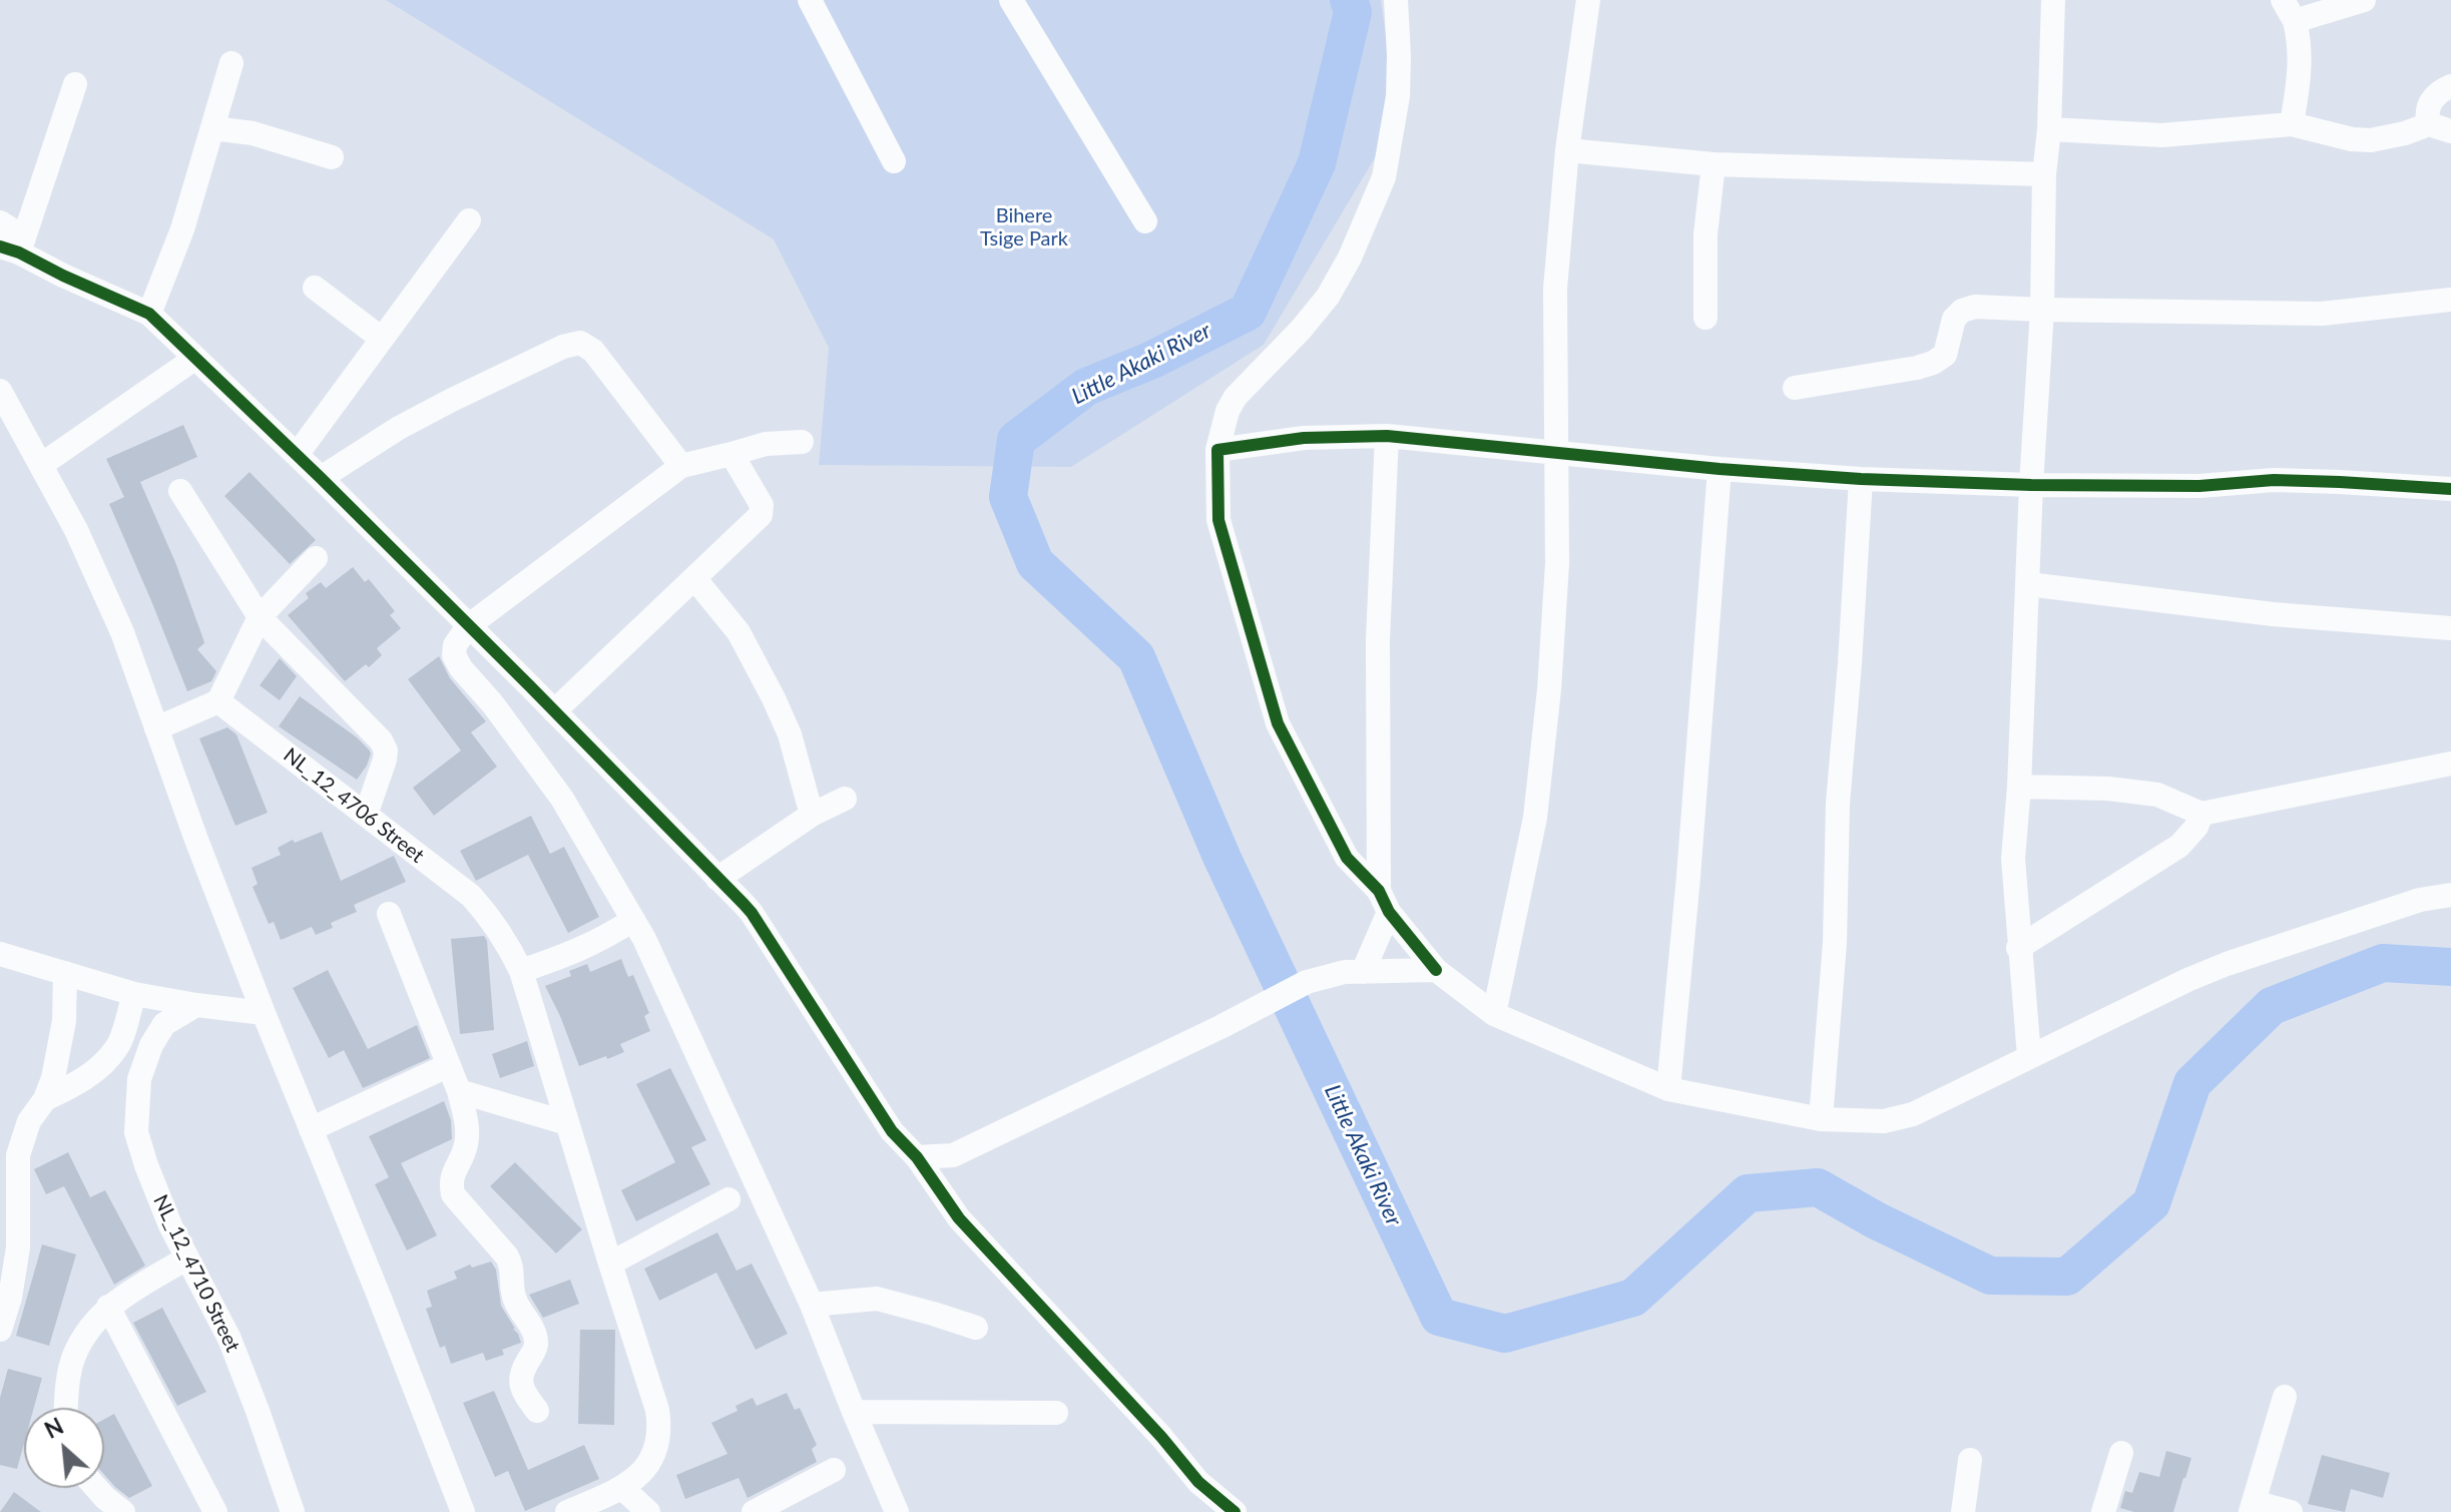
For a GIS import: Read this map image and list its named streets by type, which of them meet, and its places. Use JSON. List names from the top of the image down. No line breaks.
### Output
{"streets":{"street":["NL_12_4706 Street","NL_12_4710 Street"]},"water":["Little Akaki River"],"parks":["Bihere Tsige Park"],"north":"top left"}
